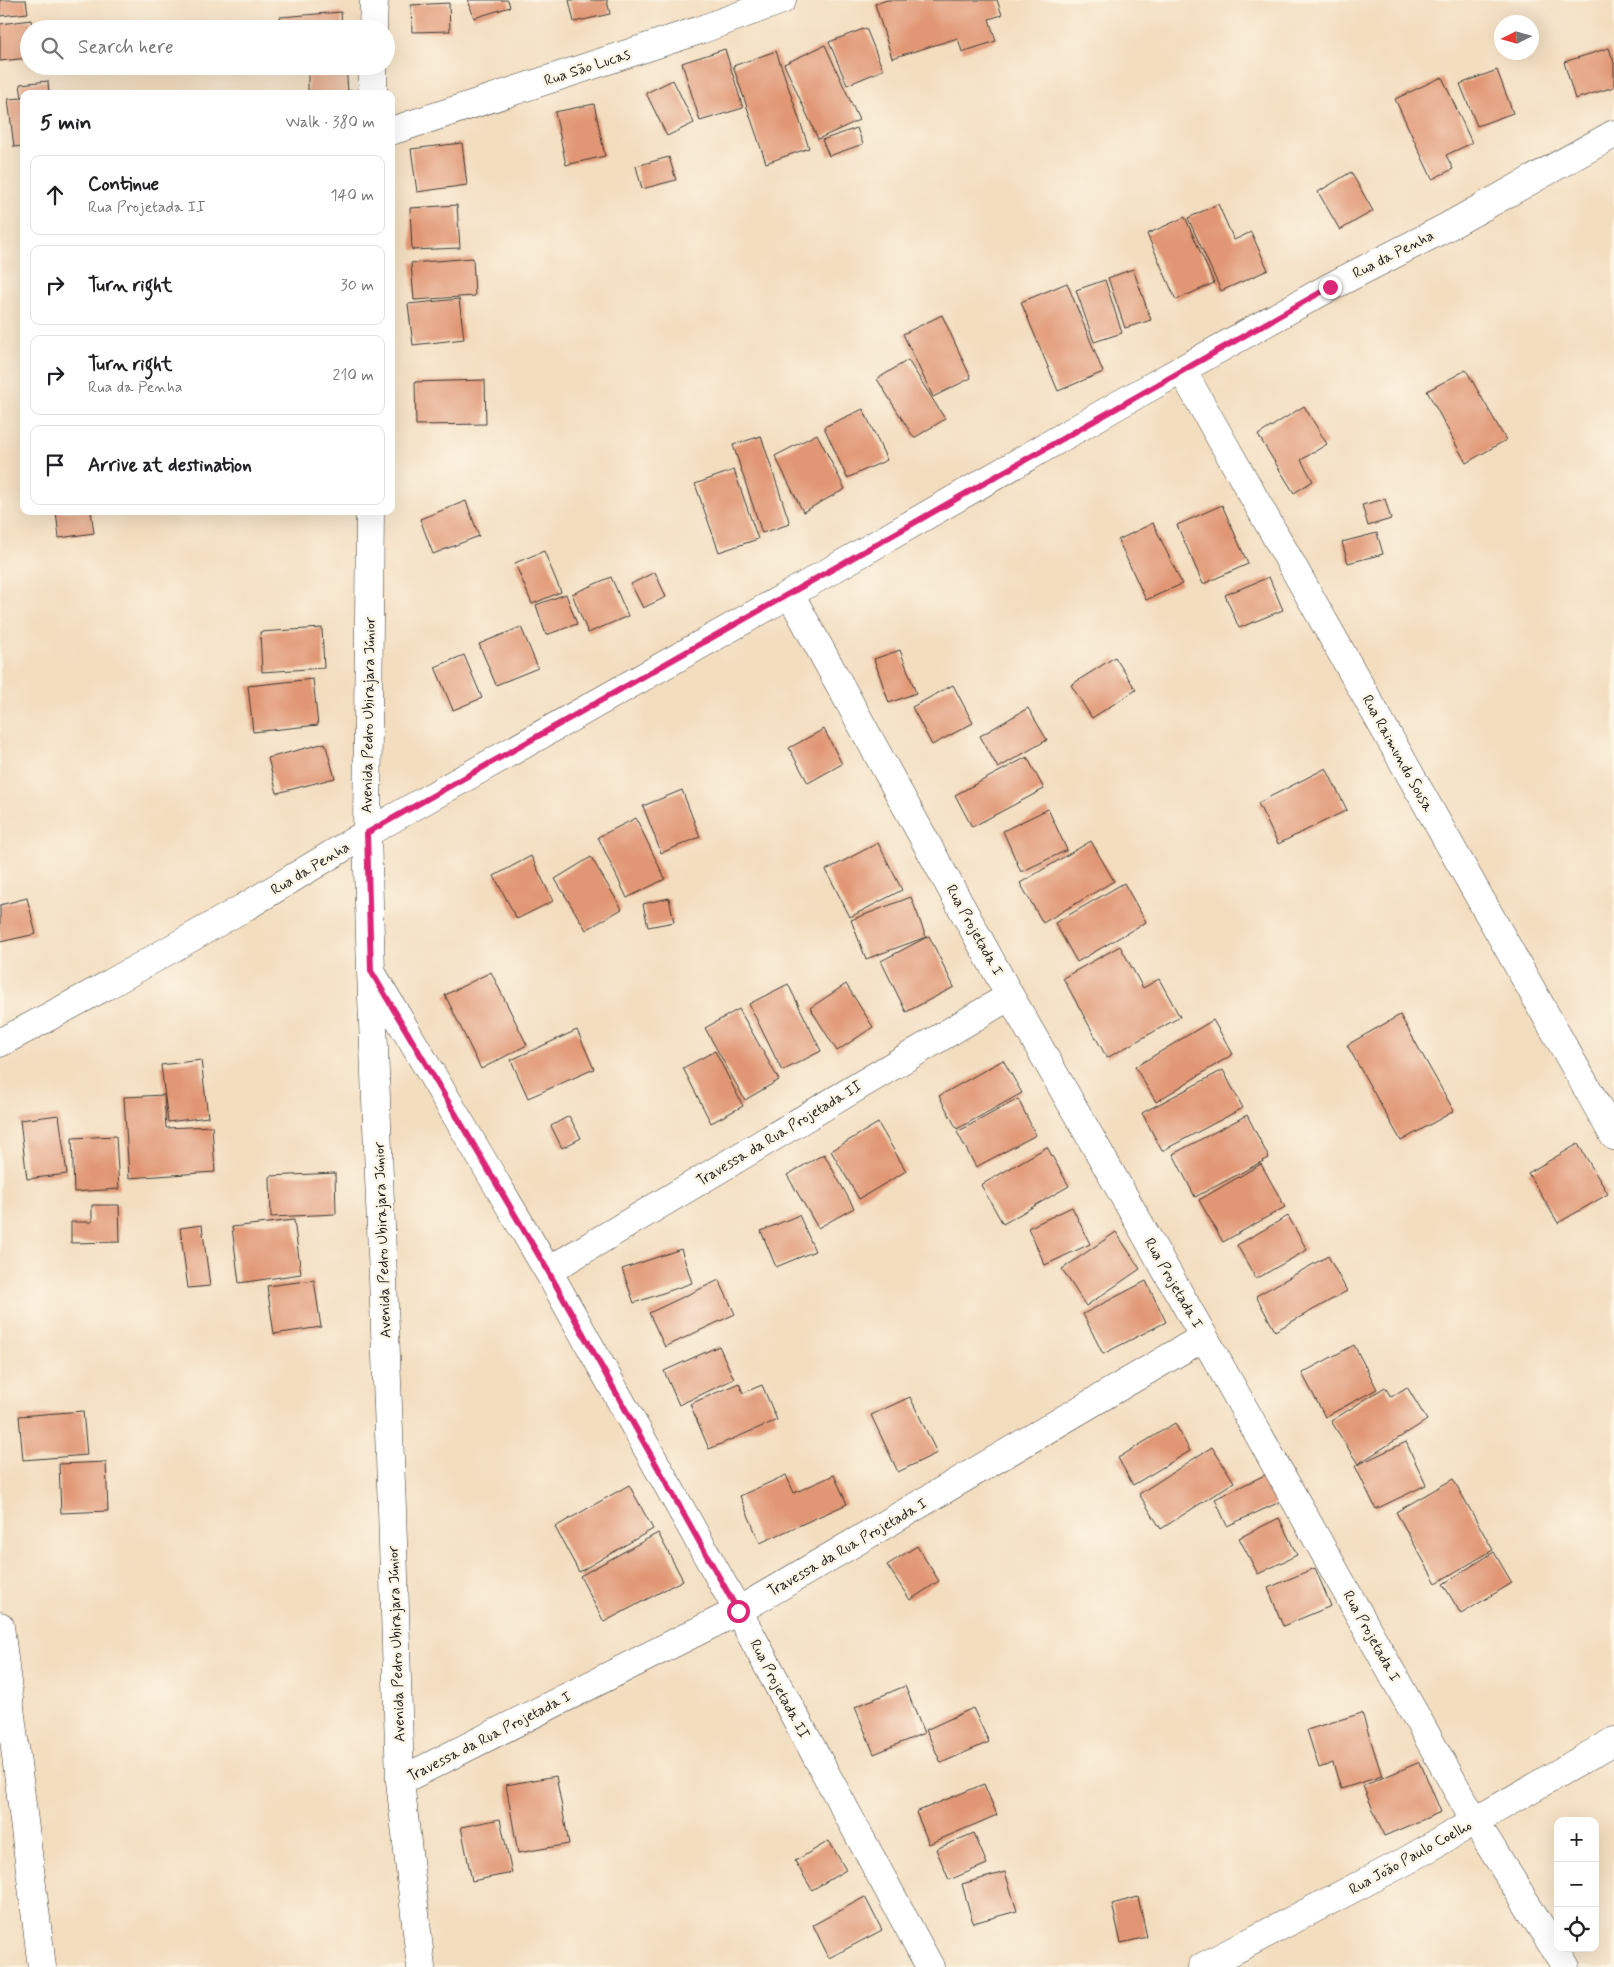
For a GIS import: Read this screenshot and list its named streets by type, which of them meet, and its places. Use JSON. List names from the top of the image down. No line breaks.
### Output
{"streets":{"street":["Rua São Lucas","Rua da Penha","Avenida Pedro Ubirajara Júnior","Rua Raimundo Sousa","Rua Projetada I","Travessa da Rua Projetada II","Travessa da Rua Projetada I","Rua Projetada II","Rua João Paulo Coelho"]},"crossings":[["Rua da Penha","Avenida Pedro Ubirajara Júnior"],["Rua da Penha","Rua Raimundo Sousa"],["Rua da Penha","Rua Projetada I"],["Avenida Pedro Ubirajara Júnior","Travessa da Rua Projetada I"],["Avenida Pedro Ubirajara Júnior","Rua Projetada II"],["Rua Projetada I","Travessa da Rua Projetada II"],["Rua Projetada I","Travessa da Rua Projetada I"],["Rua Projetada I","Rua João Paulo Coelho"],["Travessa da Rua Projetada II","Rua Projetada II"],["Travessa da Rua Projetada I","Rua Projetada II"]],"north":"left","page":{"search":"Search here","heading":["5 min","Walk · 380 m"],"list":[["Continue","Rua Projetada II","140 m"],["Turn right","30 m"],["Turn right","Rua da Penha","210 m"],"Arrive at destination"],"map_buttons":["+","−"]}}
